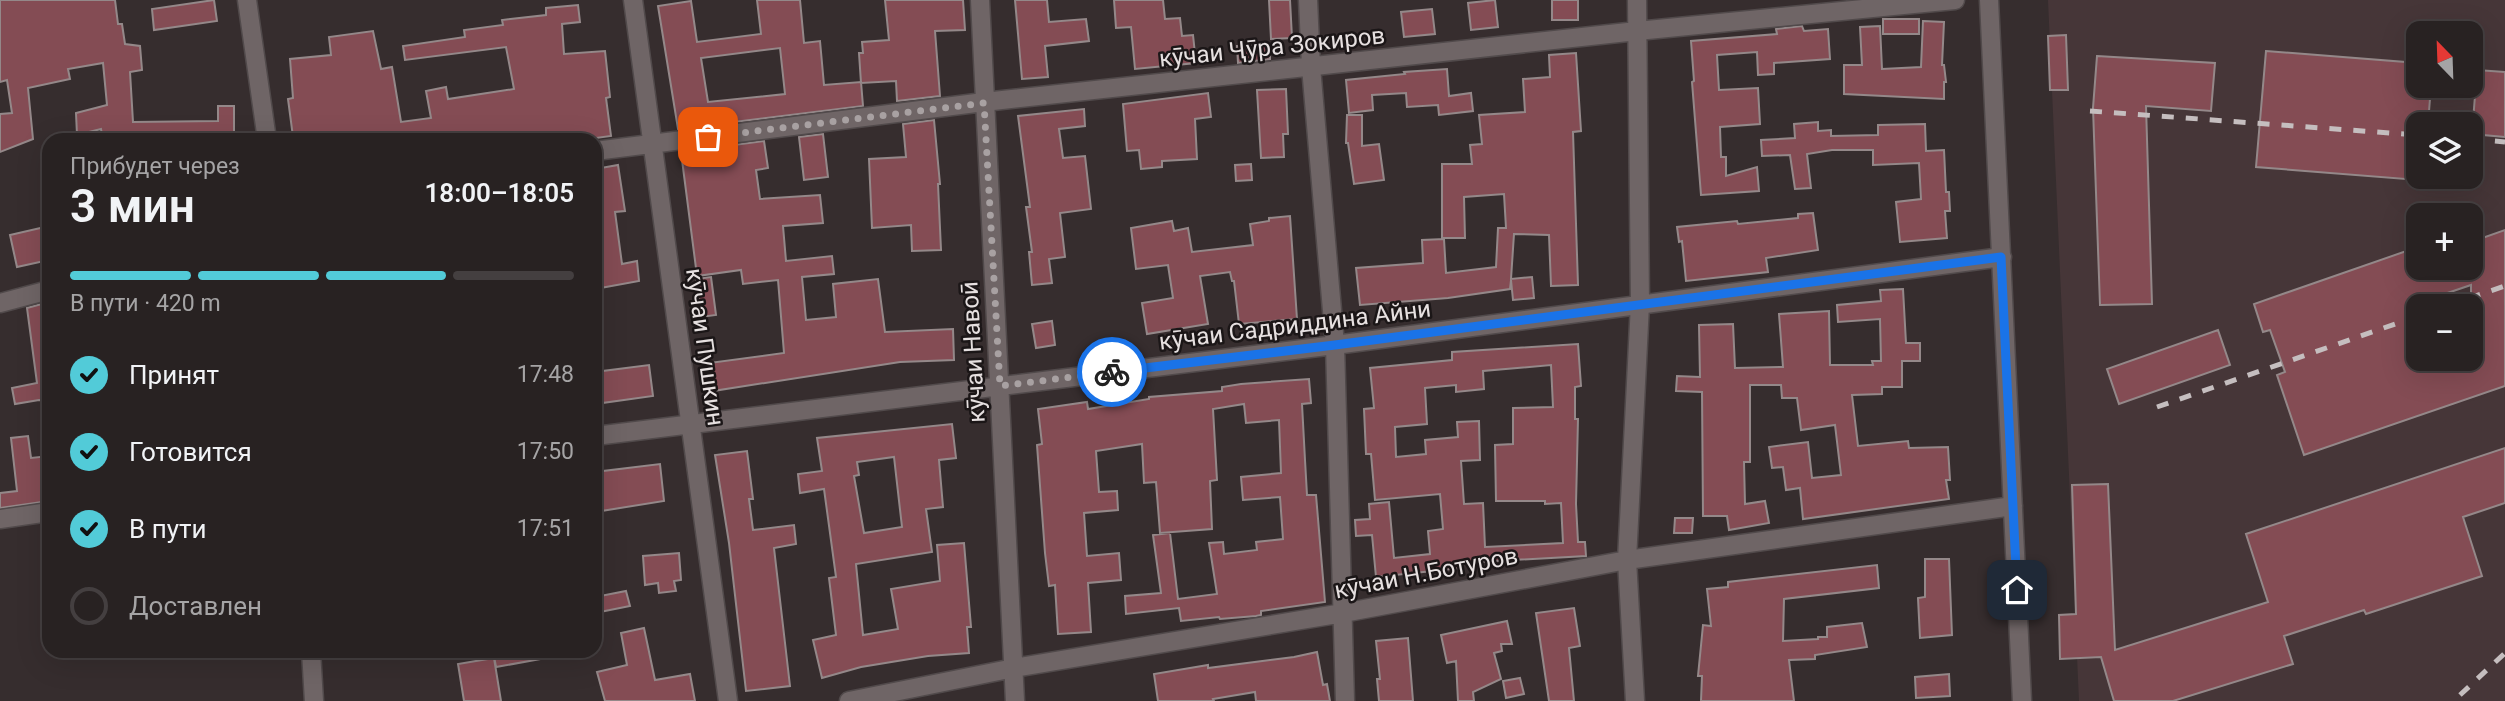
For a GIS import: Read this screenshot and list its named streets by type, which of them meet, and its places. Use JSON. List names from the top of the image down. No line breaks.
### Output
{"streets":{"street":["кӯчаи Ҷӯра Зокиров","кӯчаи Садриддина Айни","кӯчаи Пушкин","кӯчаи Навоӣ","кӯчаи Н.Ботуров"]},"crossings":[["кӯчаи Ҷӯра Зокиров","кӯчаи Пушкин"],["кӯчаи Ҷӯра Зокиров","кӯчаи Навоӣ"],["кӯчаи Садриддина Айни","кӯчаи Пушкин"],["кӯчаи Садриддина Айни","кӯчаи Навоӣ"],["кӯчаи Навоӣ","кӯчаи Н.Ботуров"]],"north":"top left","page":{"map_buttons":["+","−"],"heading":["3 мин","Прибудет через","18:00–18:05"],"bar":"В пути · 420 m","list":[["Принят","17:48"],["Готовится","17:50"],["В пути","17:51"],"Доставлен"]}}
